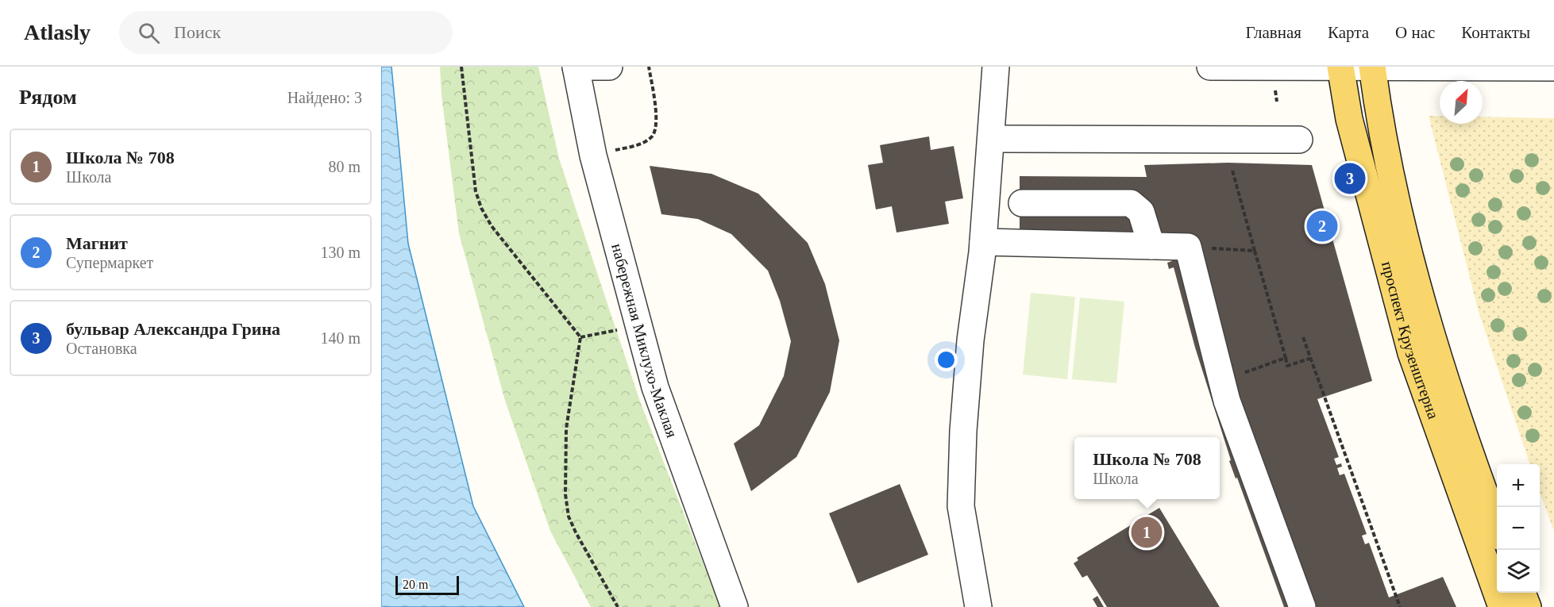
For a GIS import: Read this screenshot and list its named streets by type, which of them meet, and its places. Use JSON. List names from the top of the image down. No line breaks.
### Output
{"streets":{"main road":["проспект Крузенштерна"],"street":["набережная Миклухо-Маклая"]},"scale_bar":"20 m","north":"top right","page":{"header":"Atlasly","search":"Поиск","nav":["Главная","Карта","О нас","Контакты"],"heading":["Рядом","Найдено: 3"],"list":[{"mark":"1","name":"Школа № 708","note":"Школа","value":"80 m"},{"mark":"2","name":"Магнит","note":"Супермаркет","value":"130 m"},{"mark":"3","name":"бульвар Александра Грина","note":"Остановка","value":"140 m"}],"pins":["3","2","1"],"popup":["Школа № 708","Школа"],"map_buttons":["+","−"],"scale":"20 m"}}
